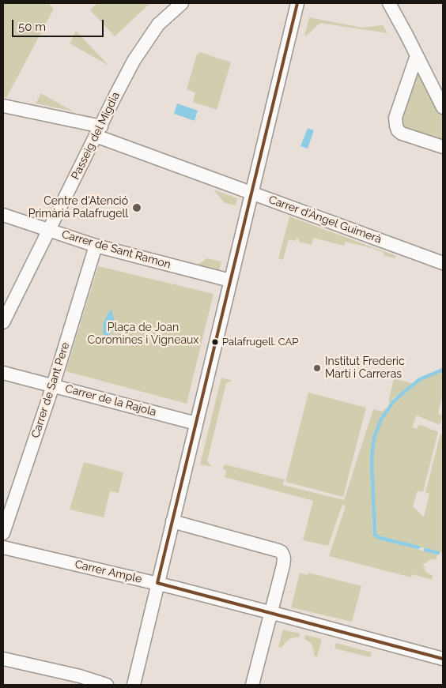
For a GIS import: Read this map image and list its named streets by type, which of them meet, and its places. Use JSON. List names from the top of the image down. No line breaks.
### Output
{"streets":{"street":["Passeig del Migdia","Carrer d'Àngel Guimerà","Carrer de Sant Ramon","Carrer de Sant Pere","Carrer de la Rajola","Carrer Ample"]},"crossings":[["Passeig del Migdia","Carrer d'Àngel Guimerà"],["Passeig del Migdia","Carrer de Sant Ramon"],["Carrer de Sant Ramon","Carrer de Sant Pere"],["Carrer de Sant Pere","Carrer de la Rajola"]],"parks":["Plaça de Joan Coromines i Vigneaux"],"places":["Centre d'Atenció Primària Palafrugell","Palafrugell. CAP","Institut Frederic Martí i Carreras"],"scale_bar":"50 m"}
